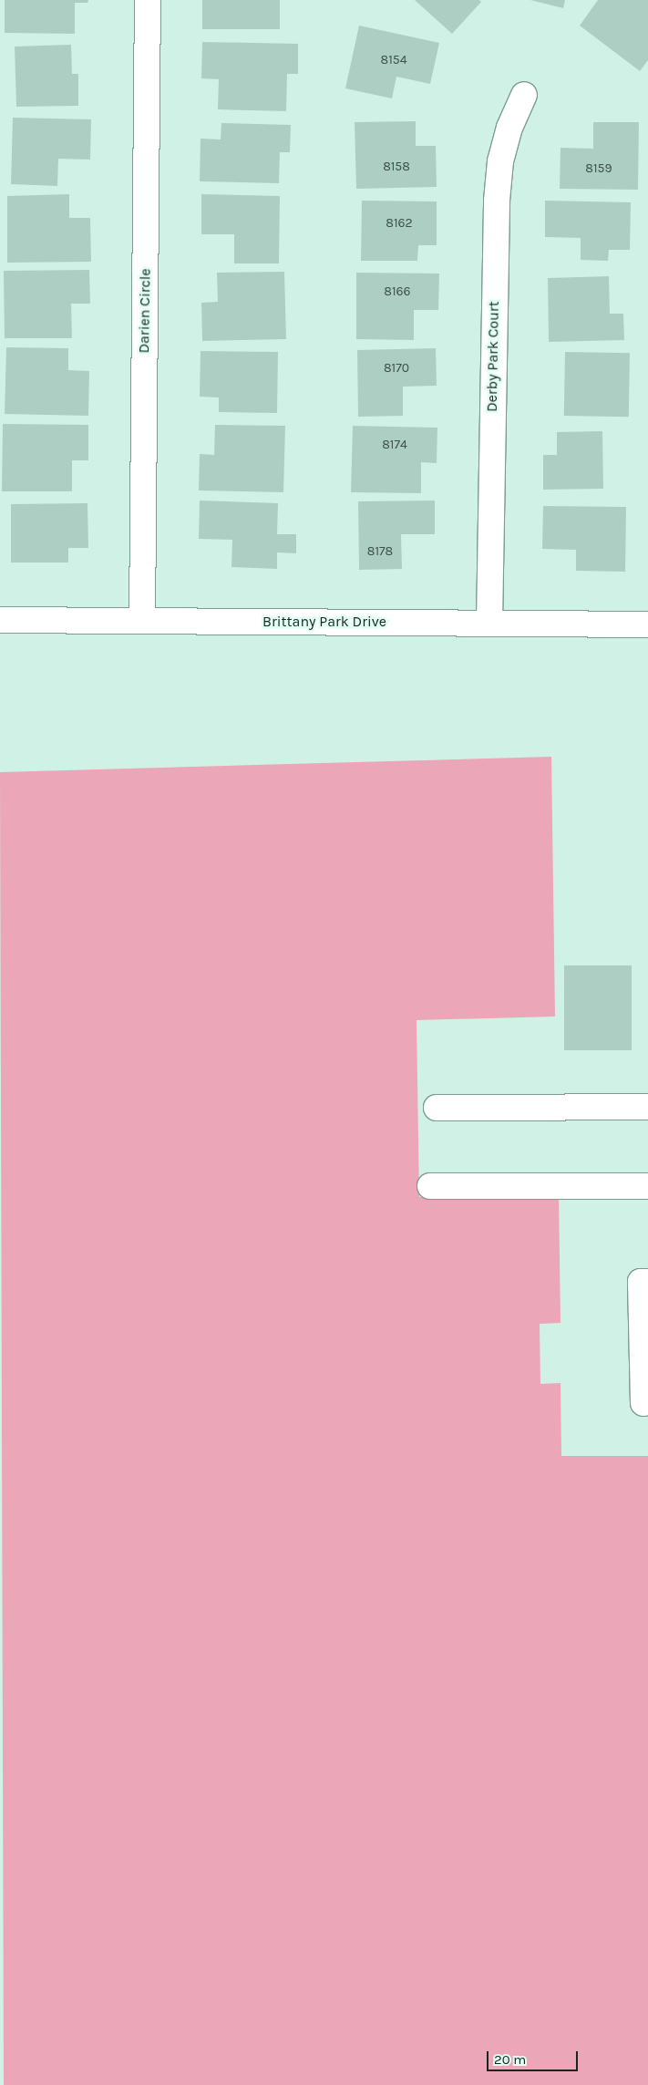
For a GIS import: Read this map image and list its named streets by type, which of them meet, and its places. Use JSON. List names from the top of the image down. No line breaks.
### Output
{"streets":{"street":["Darien Circle","Derby Park Court","Brittany Park Drive"]},"crossings":[["Darien Circle","Brittany Park Drive"],["Derby Park Court","Brittany Park Drive"]],"house_numbers":["8154","8158","8159","8162","8166","8170","8174","8178"],"scale_bar":"20 m"}
